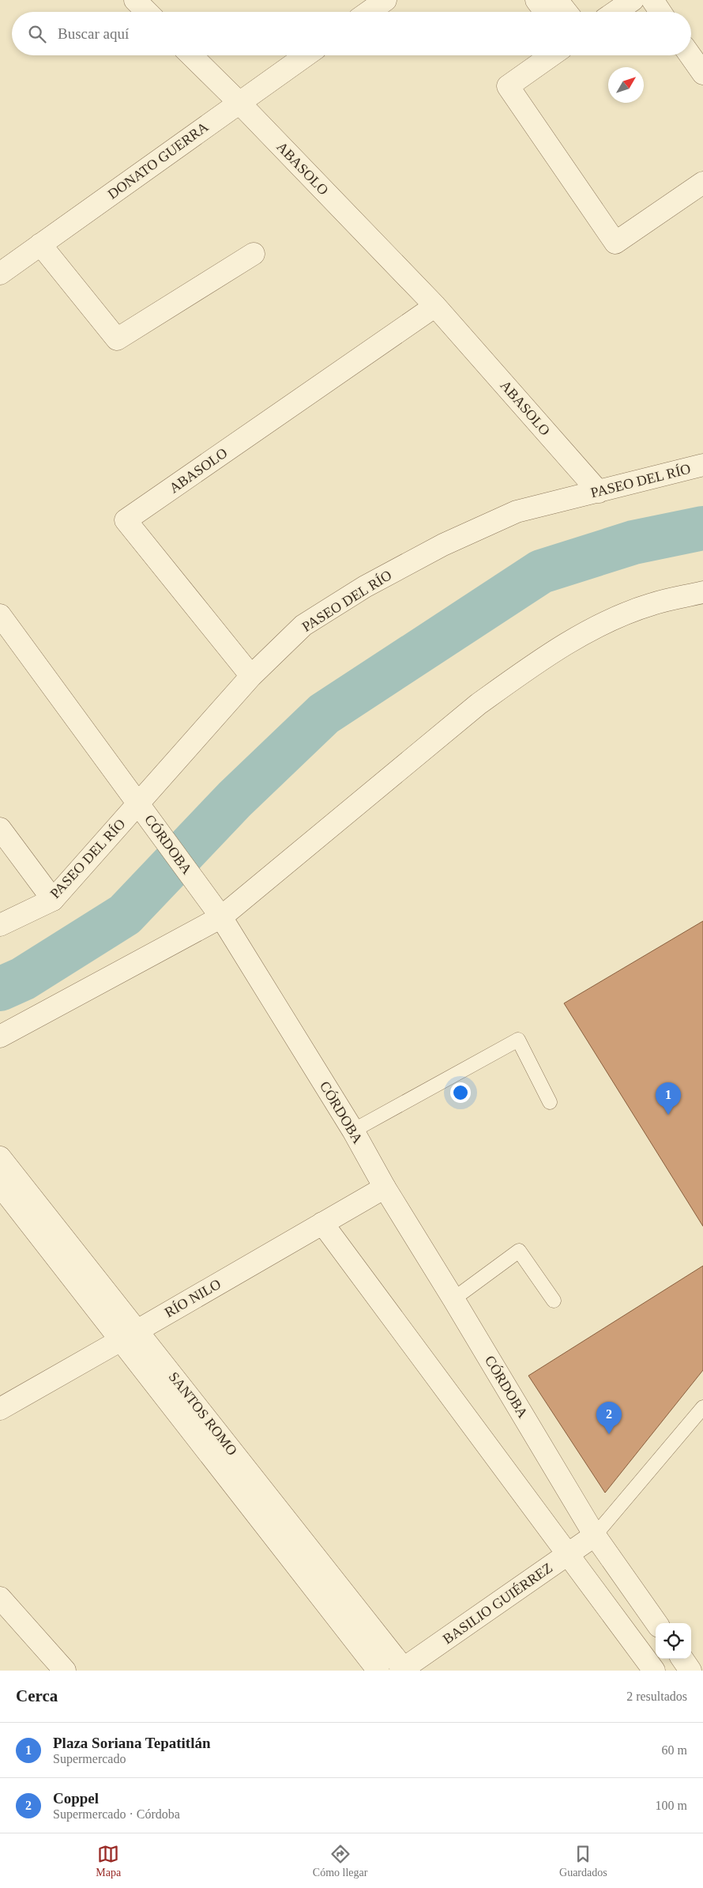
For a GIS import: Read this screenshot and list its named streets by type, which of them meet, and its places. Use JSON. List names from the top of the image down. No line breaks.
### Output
{"streets":{"street":["DONATO GUERRA","ABASOLO","PASEO DEL RÍO","CÓRDOBA","RÍO NILO","SANTOS ROMO","BASILIO GUIÉRREZ"]},"crossings":[["DONATO GUERRA","ABASOLO"],["ABASOLO","PASEO DEL RÍO"],["PASEO DEL RÍO","CÓRDOBA"],["CÓRDOBA","RÍO NILO"],["CÓRDOBA","BASILIO GUIÉRREZ"],["RÍO NILO","SANTOS ROMO"],["SANTOS ROMO","BASILIO GUIÉRREZ"]],"north":"top right","page":{"search":"Buscar aquí","pins":["1","2"],"heading":["Cerca","2 resultados"],"list":[{"mark":"1","name":"Plaza Soriana Tepatitlán","note":"Supermercado","value":"60 m"},{"mark":"2","name":"Coppel","note":"Supermercado · Córdoba","value":"100 m"}],"nav":["Mapa","Cómo llegar","Guardados"]}}
